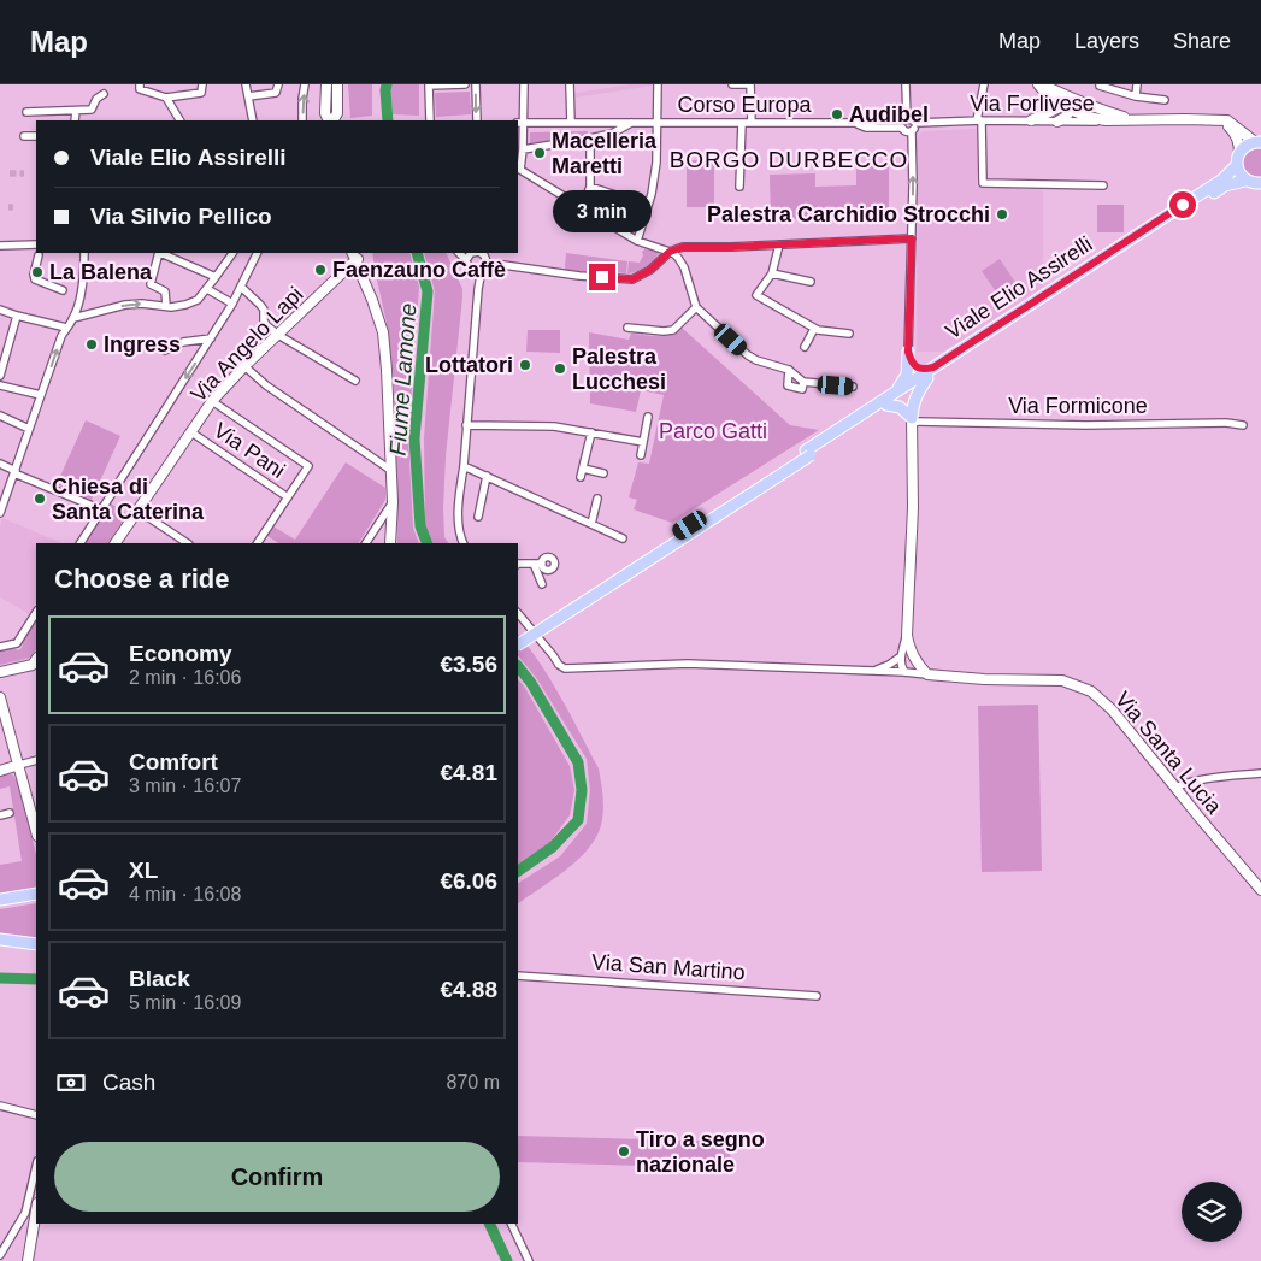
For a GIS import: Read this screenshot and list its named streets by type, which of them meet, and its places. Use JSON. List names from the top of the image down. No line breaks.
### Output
{"streets":{"main road":["Viale Elio Assirelli"],"street":["Via Forlivese","Corso Europa","Via Angelo Lapi","Via Formicone","Via Pani","Via Santa Lucia","Via San Martino"]},"crossings":[["Via Forlivese","Corso Europa"],["Via Angelo Lapi","Via Pani"]],"districts":["BORGO DURBECCO"],"water":["Fiume Lamone"],"parks":["Parco Gatti"],"places":["Audibel","Macelleria Maretti","Palestra Carchidio Strocchi","Faenzauno Caffè","La Balena","Ingress","Lottatori","Palestra Lucchesi","Chiesa di Santa Caterina","Tiro a segno nazionale"],"page":{"header":"Map","nav":["Map","Layers","Share"],"banner":["Viale Elio Assirelli","Via Silvio Pellico"],"bubble":"3 min","heading":"Choose a ride","list":[{"name":"Economy","note":"2 min · 16:06","value":"€3.56"},{"name":"Comfort","note":"3 min · 16:07","value":"€4.81"},{"name":"XL","note":"4 min · 16:08","value":"€6.06"},{"name":"Black","note":"5 min · 16:09","value":"€4.88"}],"pay":["Cash","870 m"],"buttons":"Confirm"}}
